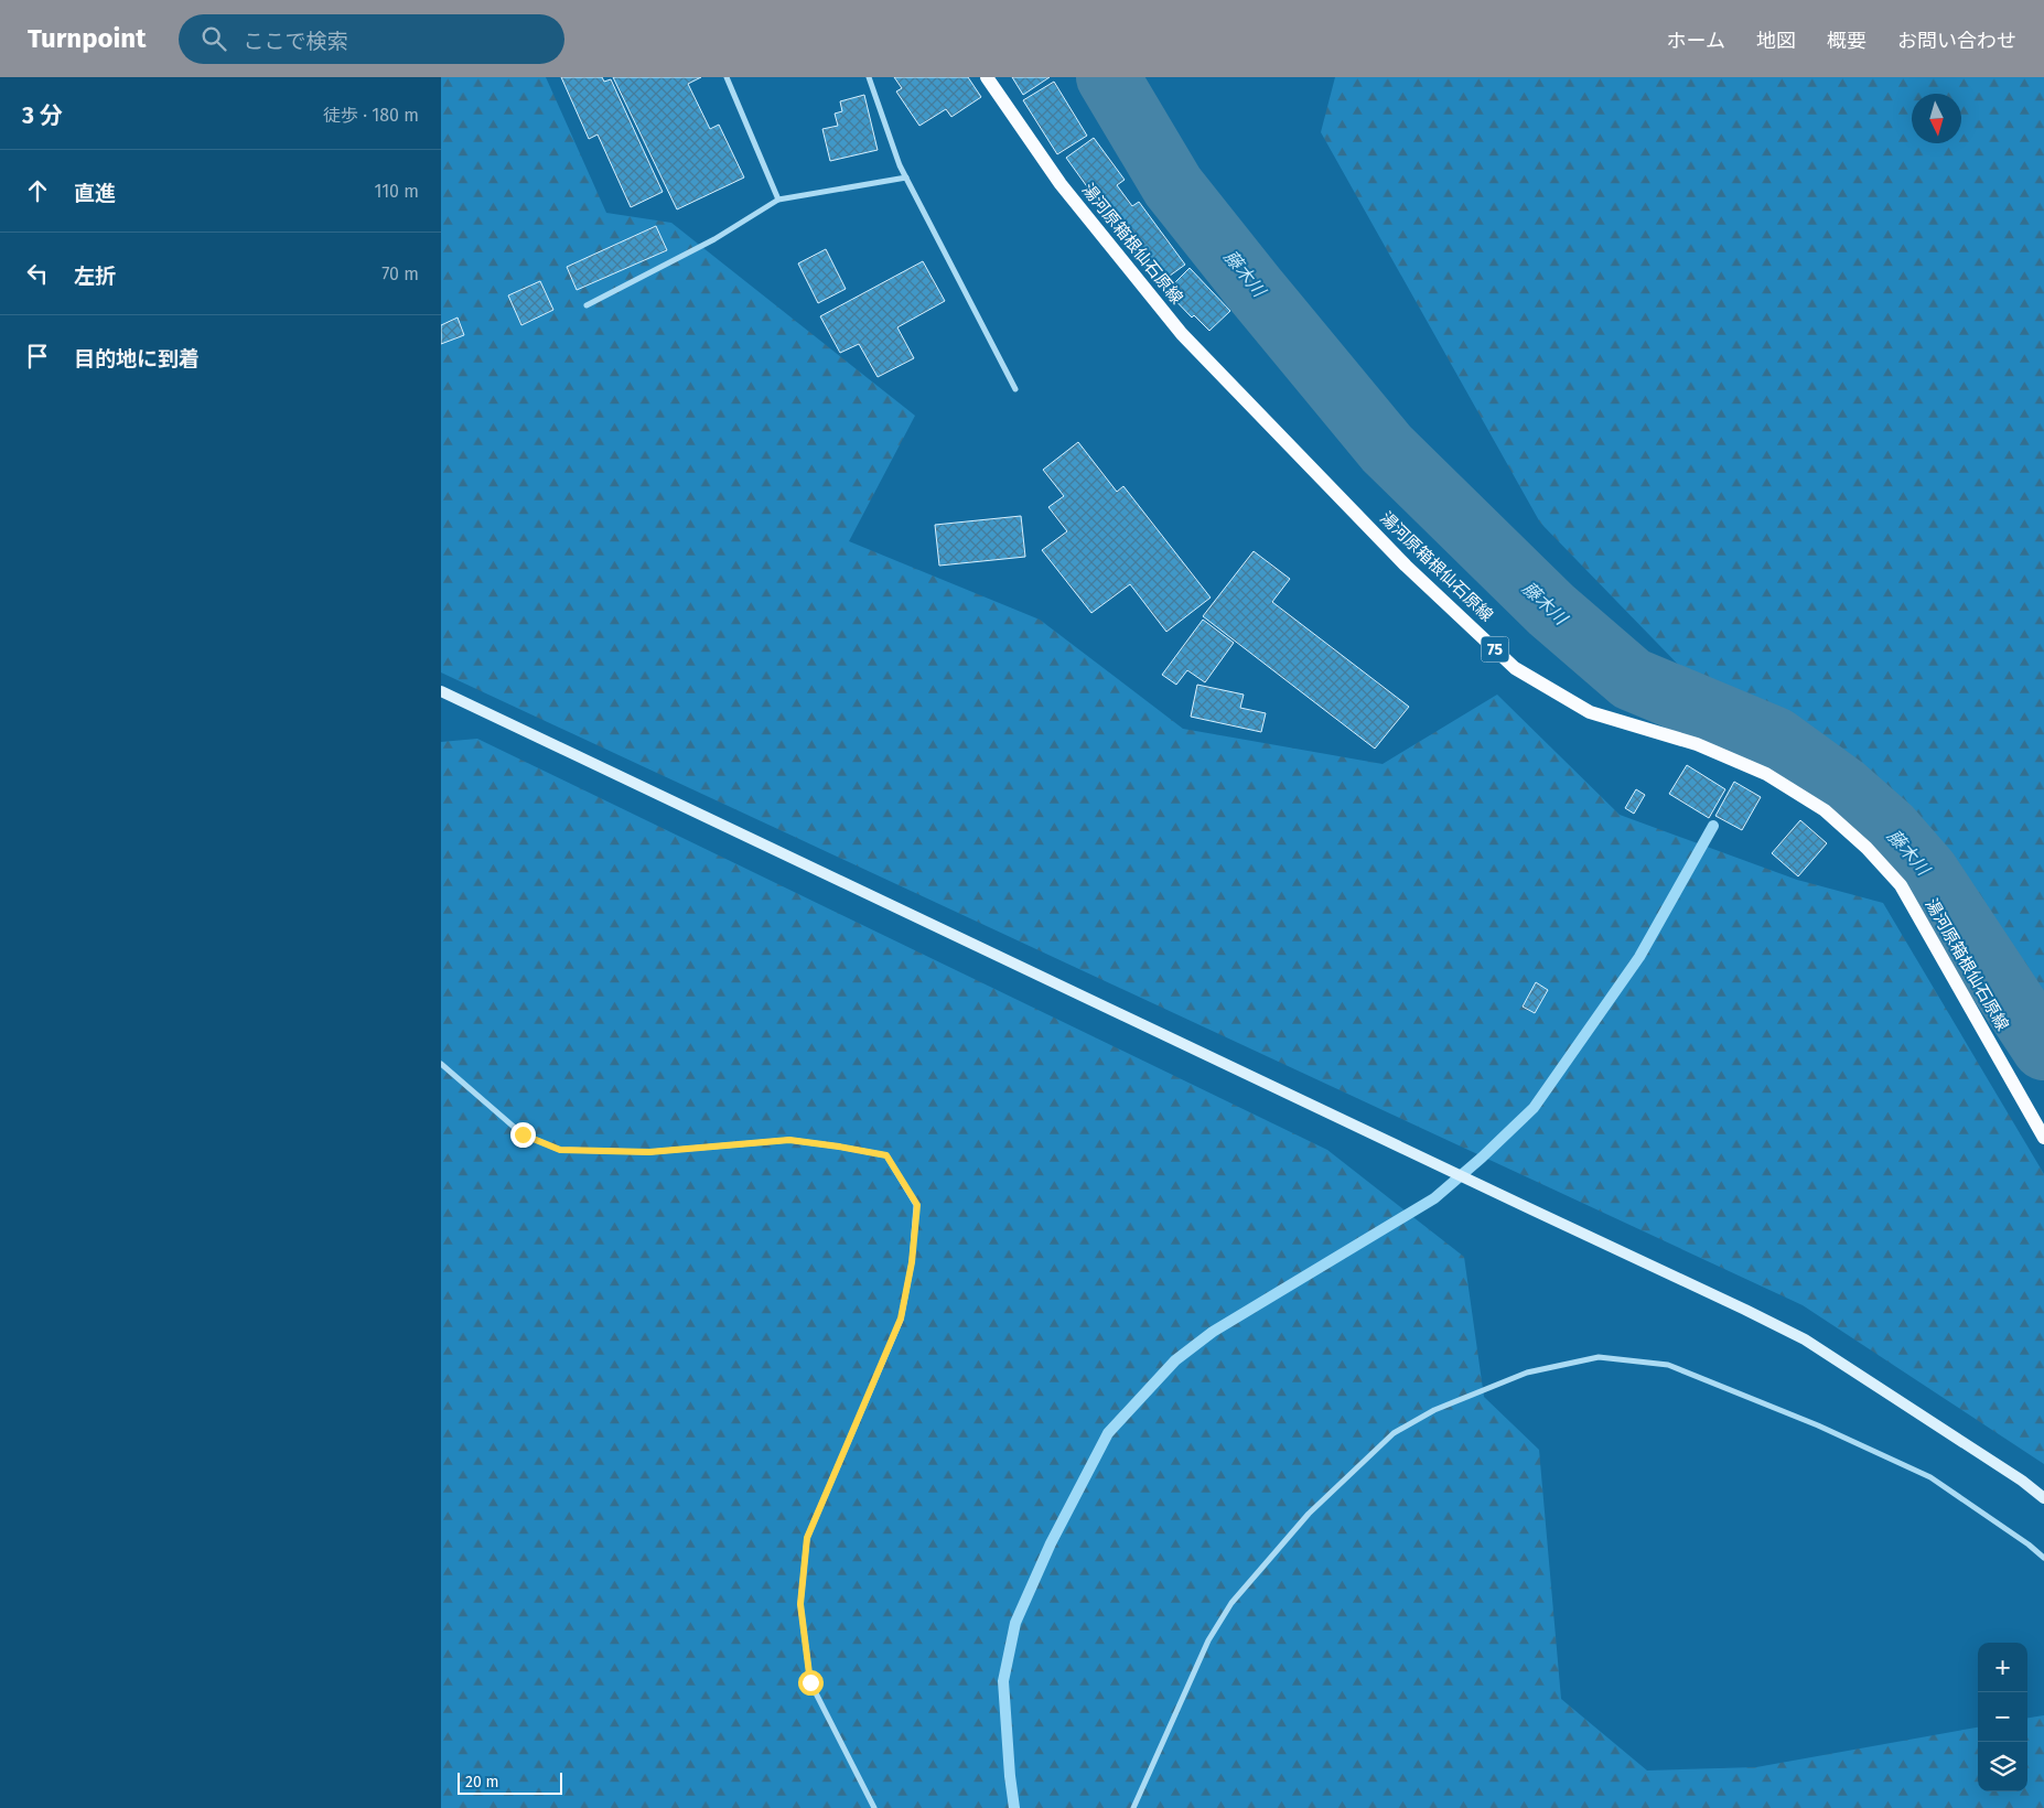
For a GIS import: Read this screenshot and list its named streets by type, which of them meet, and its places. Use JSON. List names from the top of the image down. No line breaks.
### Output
{"streets":{"main road":["湯河原箱根仙石原線","75"]},"water":["藤木川"],"scale_bar":"20 m","north":"bottom","page":{"header":"Turnpoint","search":"ここで検索","nav":["ホーム","地図","概要","お問い合わせ"],"heading":["3 分","徒歩 · 180 m"],"list":[["直進","110 m"],["左折","70 m"],"目的地に到着"],"map_buttons":["+","−"],"scale":"20 m"}}
